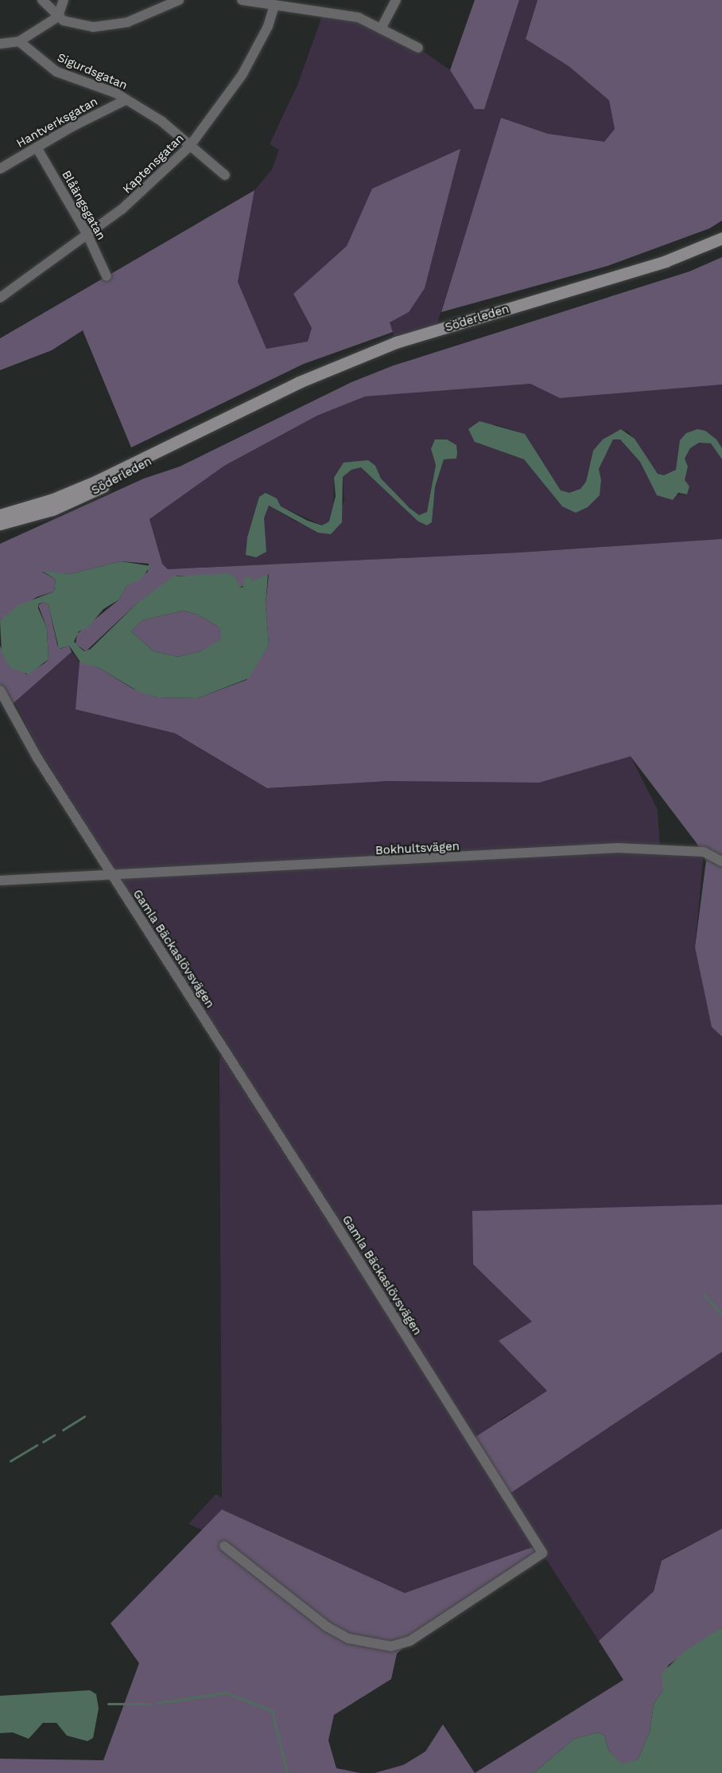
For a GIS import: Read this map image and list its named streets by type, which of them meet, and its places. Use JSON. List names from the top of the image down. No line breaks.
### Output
{"streets":{"street":["Sigurdsgatan","Hantverksgatan","Kaptensgatan","Blåängsgatan","Söderleden","Bokhultsvägen","Gamla Bäckaslövsvägen"]},"crossings":[["Sigurdsgatan","Hantverksgatan"],["Sigurdsgatan","Kaptensgatan"],["Hantverksgatan","Blåängsgatan"],["Kaptensgatan","Blåängsgatan"],["Bokhultsvägen","Gamla Bäckaslövsvägen"]]}
